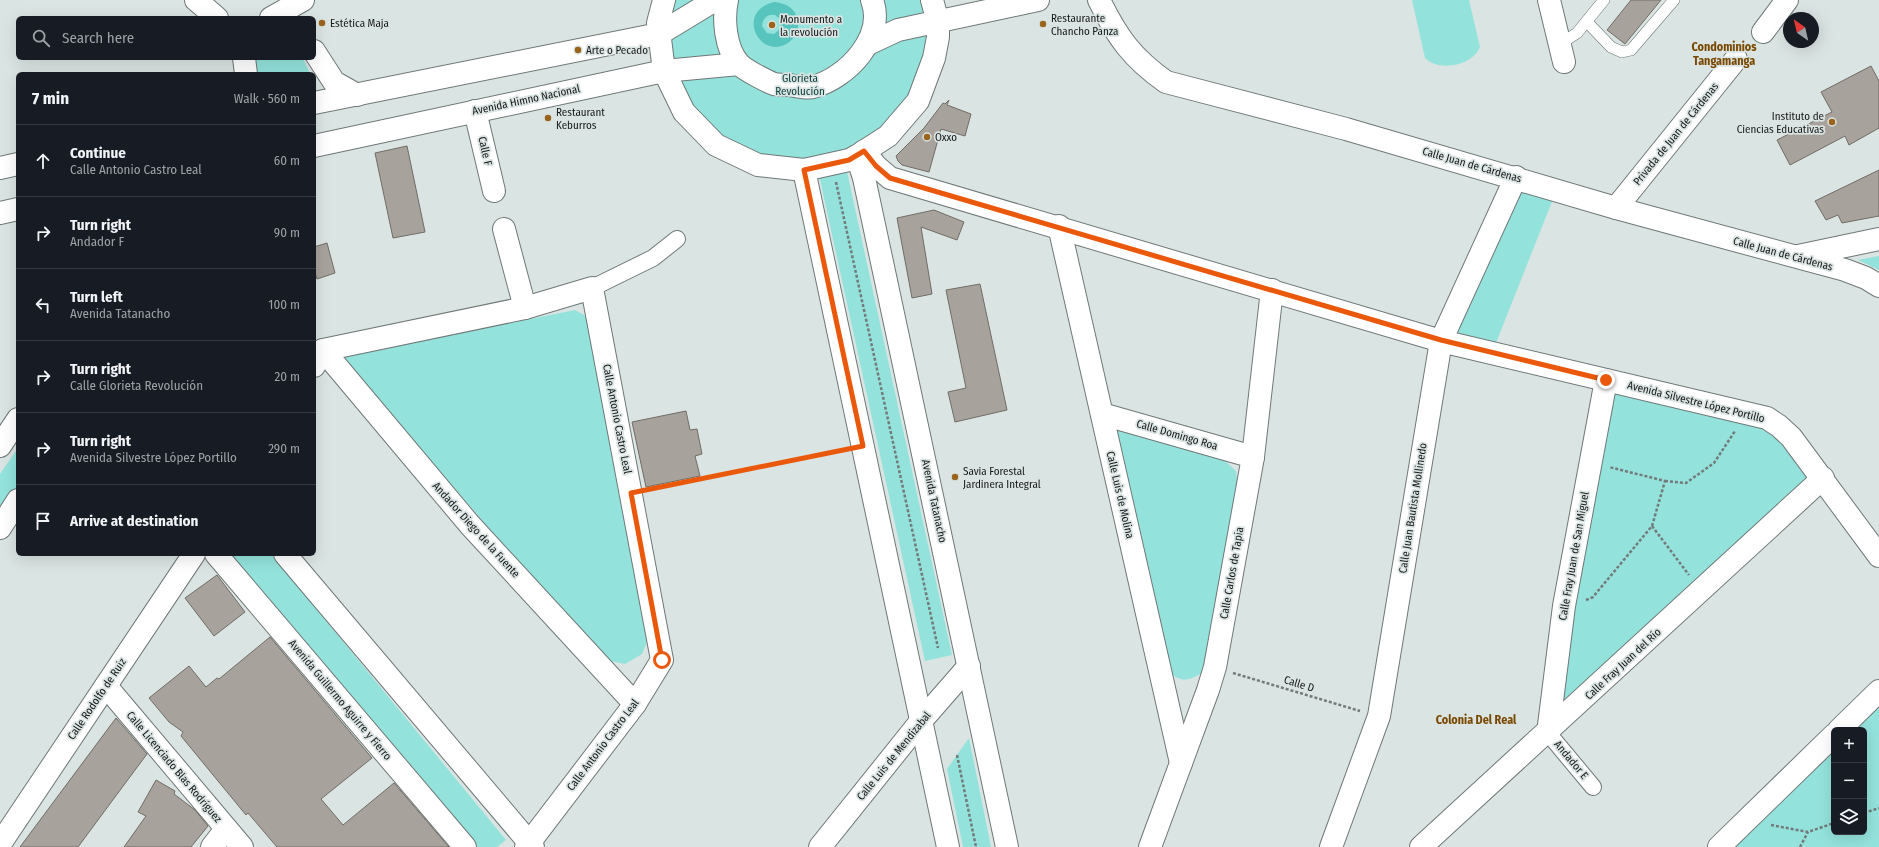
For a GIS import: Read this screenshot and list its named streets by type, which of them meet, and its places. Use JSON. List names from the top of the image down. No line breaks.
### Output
{"streets":{"street":["Avenida Himno Nacional","Privada de Juan de Cárdenas","Calle F","Calle Juan de Cárdenas","Avenida Silvestre López Portillo","Calle Antonio Castro Leal","Calle Domingo Roa","Calle Luis de Molina","Avenida Tatanacho","Calle Juan Bautista Mollinedo","Andador Diego de la Fuente","Calle Fray Juan de San Miguel","Calle Carlos de Tapia","Calle Fray Juan del Río","Calle Rodolfo de Ruiz","Avenida Guillermo Aguirre y Fierro","Calle Luis de Mendizabal","Andador E","Calle Licenciado Blas Rodríguez"],"path":["Calle D"]},"crossings":[["Avenida Himno Nacional","Calle F"],["Privada de Juan de Cárdenas","Calle Juan de Cárdenas"],["Calle Juan de Cárdenas","Calle Juan Bautista Mollinedo"],["Avenida Silvestre López Portillo","Calle Luis de Molina"],["Avenida Silvestre López Portillo","Avenida Tatanacho"],["Avenida Silvestre López Portillo","Calle Juan Bautista Mollinedo"],["Avenida Silvestre López Portillo","Calle Fray Juan de San Miguel"],["Avenida Silvestre López Portillo","Calle Carlos de Tapia"],["Avenida Silvestre López Portillo","Calle Fray Juan del Río"],["Calle Antonio Castro Leal","Andador Diego de la Fuente"],["Calle Domingo Roa","Calle Luis de Molina"],["Calle Domingo Roa","Calle Carlos de Tapia"],["Calle Luis de Molina","Calle Carlos de Tapia"],["Avenida Tatanacho","Calle Luis de Mendizabal"],["Calle Juan Bautista Mollinedo","Calle D"],["Calle Fray Juan de San Miguel","Calle Fray Juan del Río"],["Calle Fray Juan de San Miguel","Andador E"],["Calle Carlos de Tapia","Calle D"],["Calle Fray Juan del Río","Andador E"],["Calle Rodolfo de Ruiz","Calle Licenciado Blas Rodríguez"]],"districts":["Condominios Tangamanga","Colonia Del Real"],"parks":["Glorieta Revolución"],"places":["Estética Maja","Restaurante Chancho Panza","Monumento a la revolución","Arte o Pecado","Restaurant Keburros","Instituto de Ciencias Educativas","Oxxo","Savia Forestal Jardinera Integral"],"north":"top left","page":{"search":"Search here","heading":["7 min","Walk · 560 m"],"list":[["Continue","Calle Antonio Castro Leal","60 m"],["Turn right","Andador F","90 m"],["Turn left","Avenida Tatanacho","100 m"],["Turn right","Calle Glorieta Revolución","20 m"],["Turn right","Avenida Silvestre López Portillo","290 m"],"Arrive at destination"],"map_buttons":["+","−"]}}
